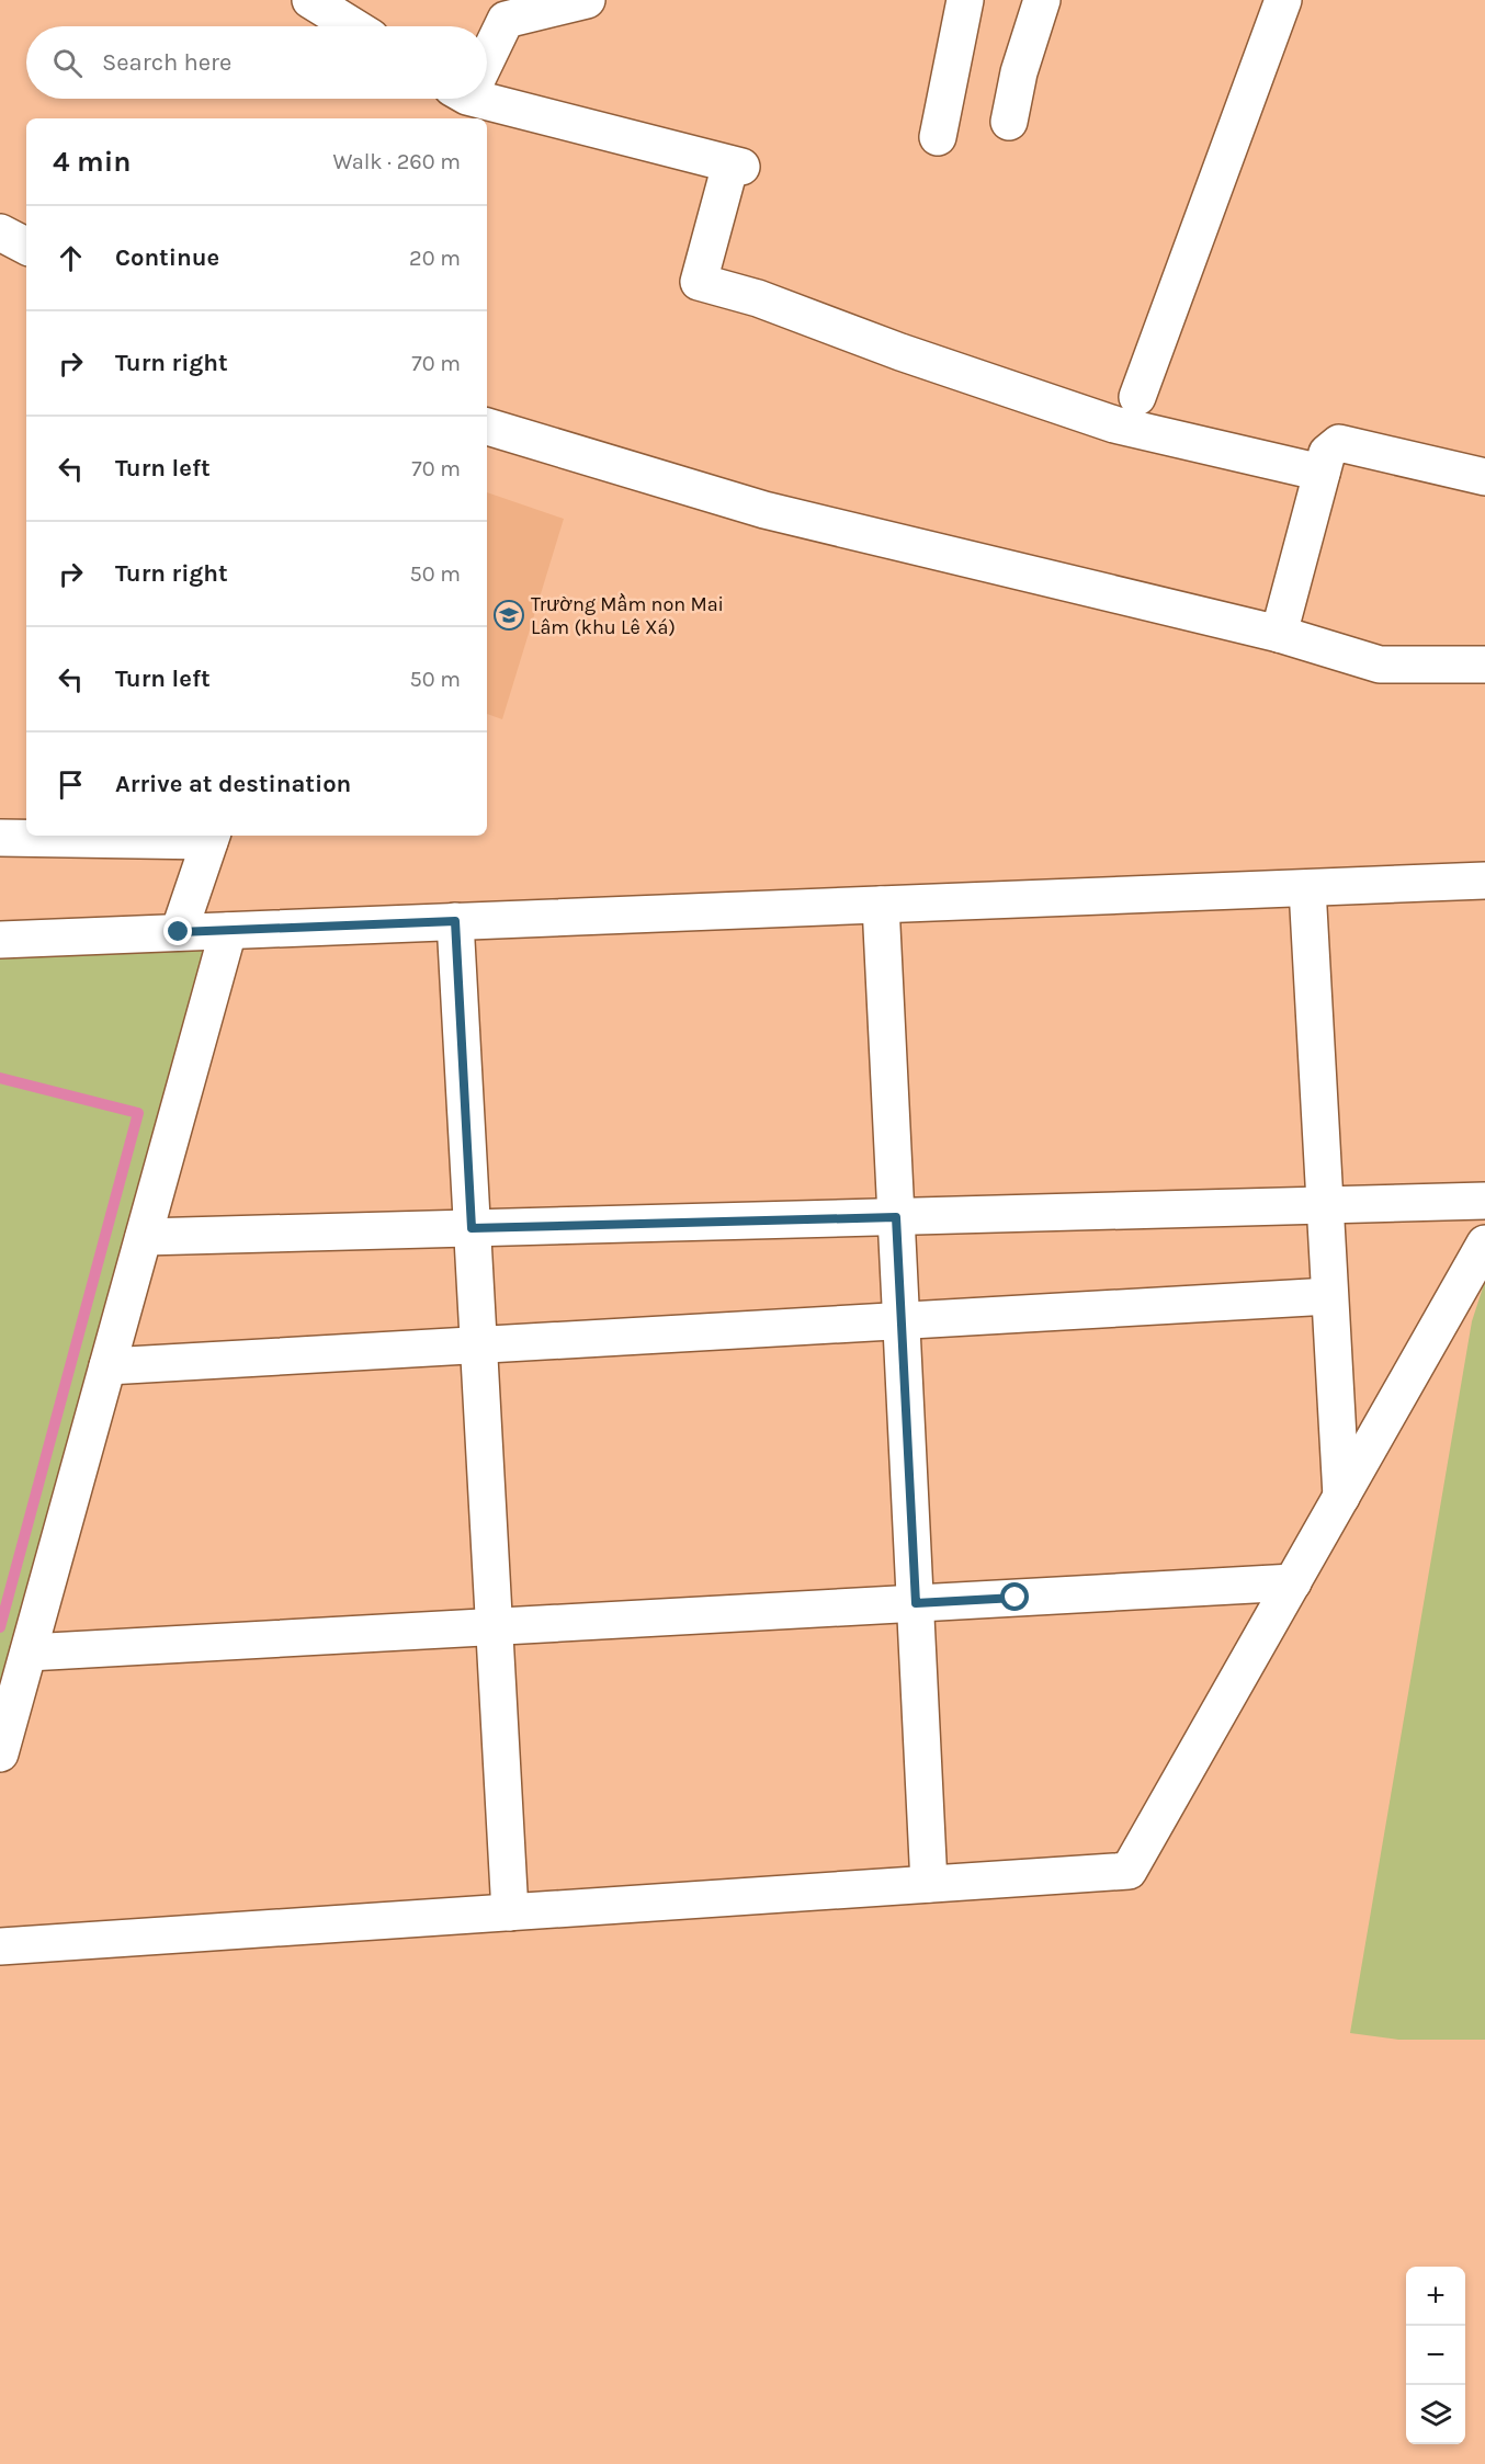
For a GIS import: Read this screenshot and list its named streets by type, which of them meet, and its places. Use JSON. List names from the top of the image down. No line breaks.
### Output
{"places":{"school or university":["Trường Mầm non Mai Lâm (khu Lê Xá)"]},"page":{"search":"Search here","heading":["4 min","Walk · 260 m"],"list":[["Continue","20 m"],["Turn right","70 m"],["Turn left","70 m"],["Turn right","50 m"],["Turn left","50 m"],"Arrive at destination"],"map_buttons":["+","−"]}}
